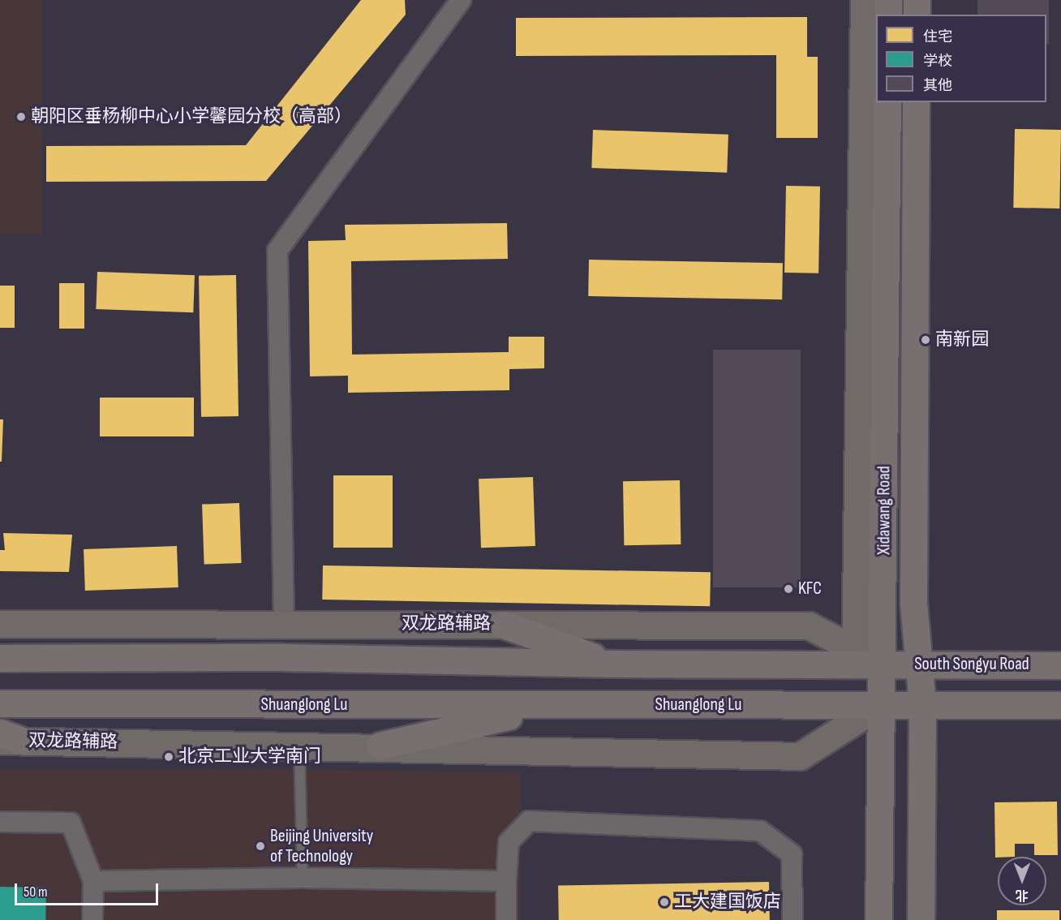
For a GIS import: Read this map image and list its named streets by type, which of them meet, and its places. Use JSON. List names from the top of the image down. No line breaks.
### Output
{"streets":{"main road":["Xidawang Road","双龙路辅路","South Songyu Road","Shuanglong Lu"]},"crossings":[["Xidawang Road","South Songyu Road"],["Xidawang Road","Shuanglong Lu"]],"places":["朝阳区垂杨柳中心小学馨园分校（高部）","南新园","KFC","北京工业大学南门","Beijing University of Technology","工大建国饭店"],"legend":["住宅","学校","其他"],"scale_bar":"50 m","north":"bottom"}
